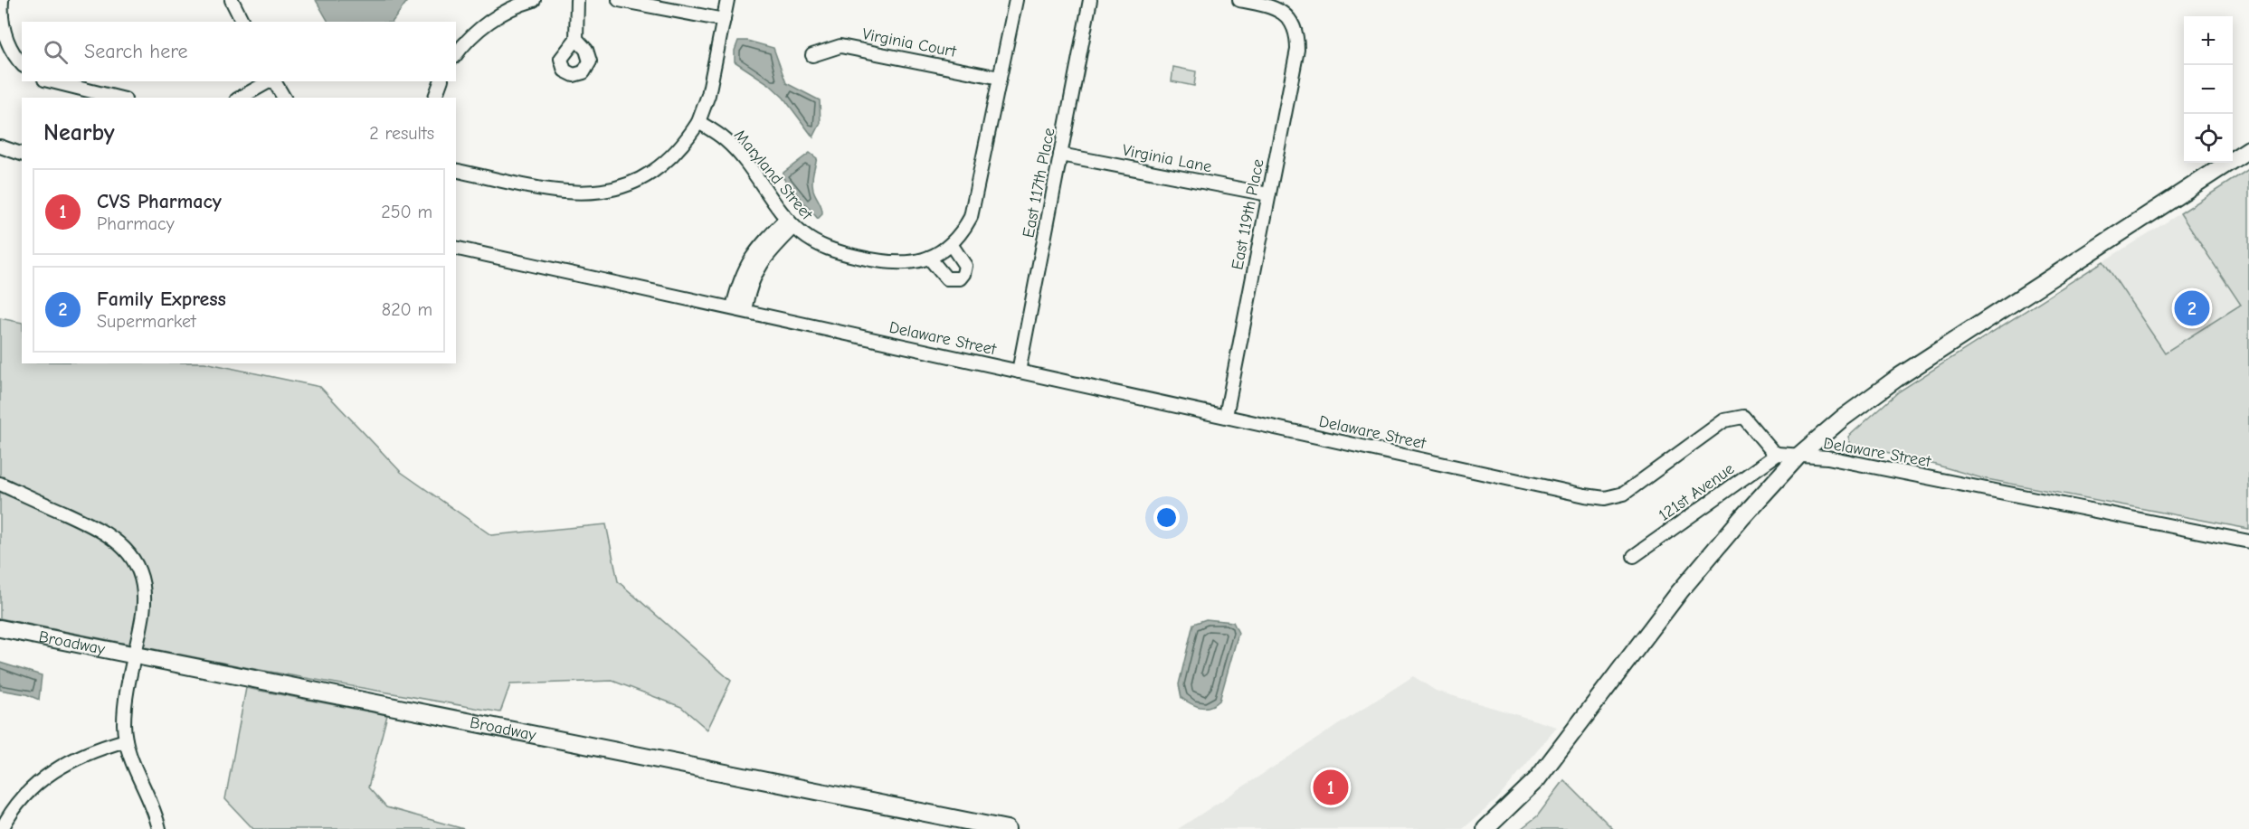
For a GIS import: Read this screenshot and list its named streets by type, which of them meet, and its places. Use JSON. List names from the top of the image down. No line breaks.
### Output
{"streets":{"main road":["Broadway"],"street":["Virginia Court","Virginia Lane","Maryland Street","East 117th Place","East 119th Place","Delaware Street","121st Avenue"]},"crossings":[["Virginia Court","Maryland Street"],["Virginia Lane","East 117th Place"],["Virginia Lane","East 119th Place"],["East 117th Place","Delaware Street"],["East 119th Place","Delaware Street"],["Delaware Street","121st Avenue"]],"page":{"map_buttons":["+","−"],"search":"Search here","heading":["Nearby","2 results"],"list":[{"mark":"1","name":"CVS Pharmacy","note":"Pharmacy","value":"250 m"},{"mark":"2","name":"Family Express","note":"Supermarket","value":"820 m"}],"pins":["2","1"]}}
